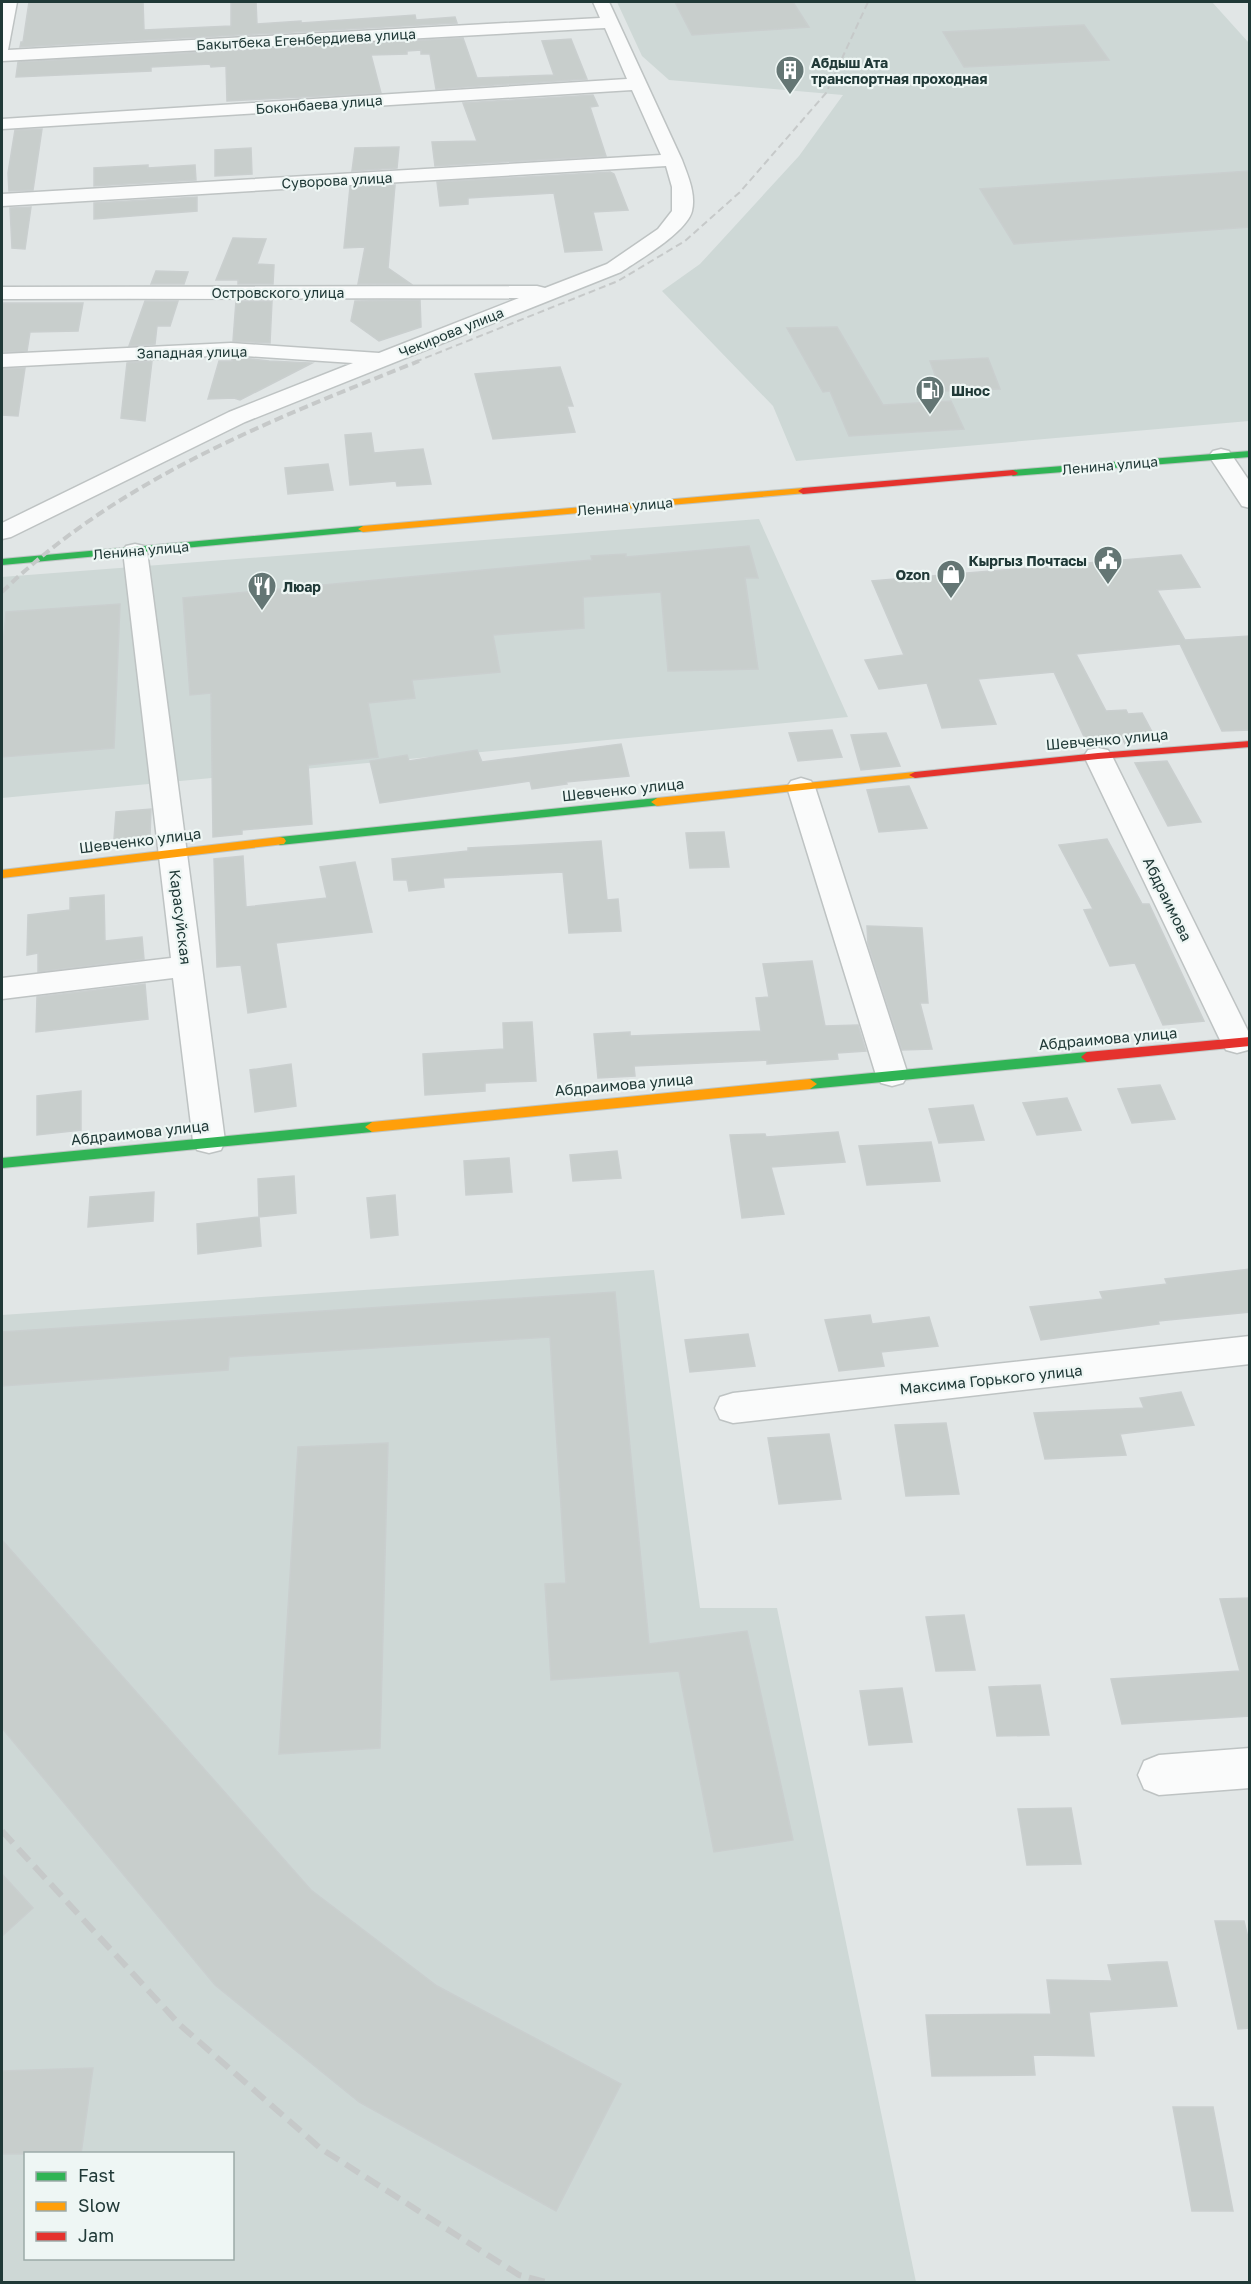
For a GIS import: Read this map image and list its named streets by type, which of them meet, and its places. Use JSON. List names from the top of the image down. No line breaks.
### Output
{"streets":{"street":["Бакытбека Егенбердиева улица","Боконбаева улица","Суворова улица","Островского улица","Чекирова улица","Западная улица","Ленина улица","Шевченко улица","Абдраимова","Карасуйская","Абдраимова улица","Максима Горького улица"]},"crossings":[["Бакытбека Егенбердиева улица","Чекирова улица"],["Боконбаева улица","Чекирова улица"],["Суворова улица","Чекирова улица"],["Островского улица","Чекирова улица"],["Чекирова улица","Западная улица"],["Ленина улица","Карасуйская"],["Шевченко улица","Абдраимова"],["Шевченко улица","Карасуйская"],["Абдраимова","Абдраимова улица"],["Карасуйская","Абдраимова улица"]],"places":{"building":["Абдыш Ата транспортная проходная"],"fuel station":["Шнос"],"public building":["Кыргыз Почтасы"],"shop":["Ozon"],"restaurant":["Люар"]},"legend":["Fast","Slow","Jam"]}
